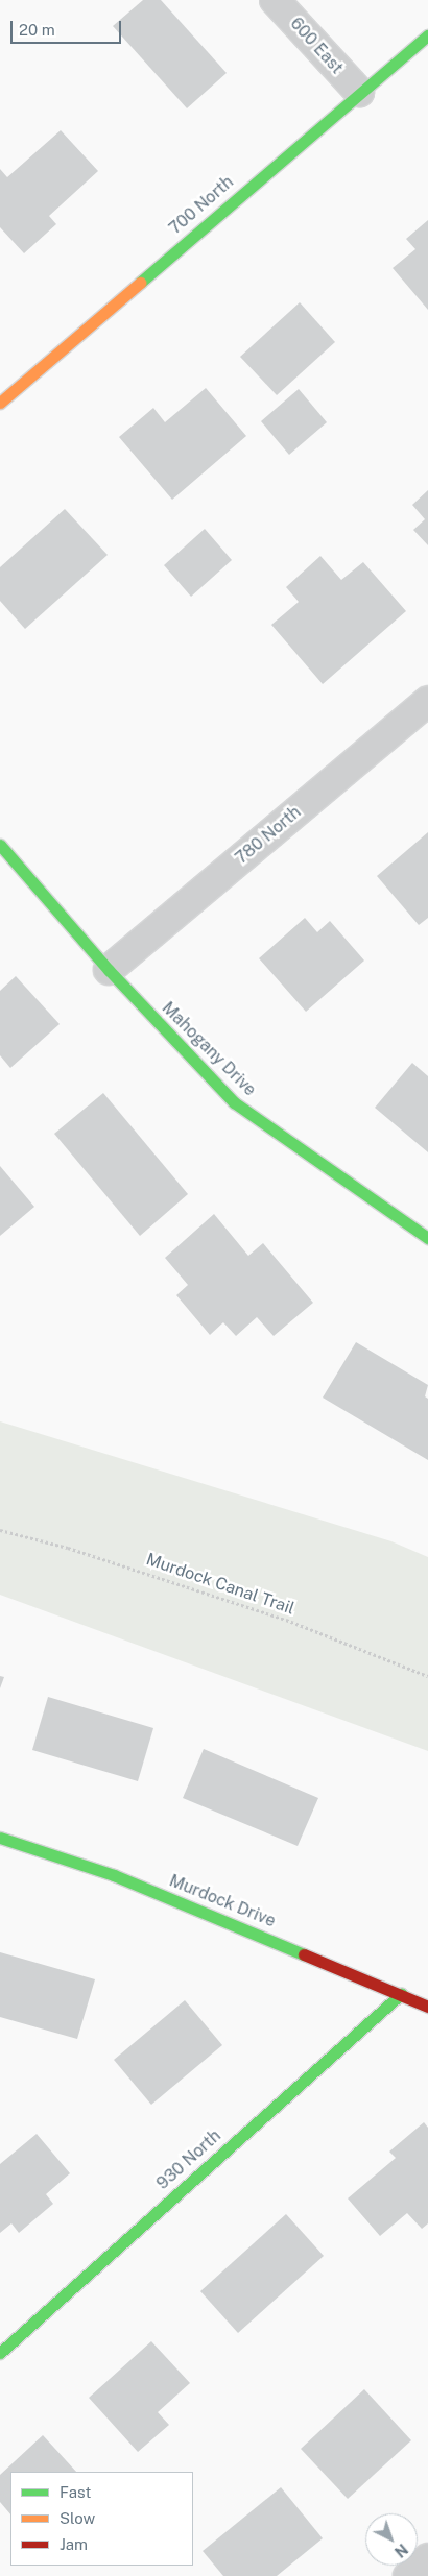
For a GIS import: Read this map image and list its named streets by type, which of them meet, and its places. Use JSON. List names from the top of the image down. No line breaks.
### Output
{"streets":{"street":["600 East","700 North","780 North","Mahogany Drive","Murdock Drive","930 North"],"path":["Murdock Canal Trail"]},"crossings":[["600 East","700 North"],["780 North","Mahogany Drive"],["Murdock Drive","930 North"]],"legend":["Fast","Slow","Jam"],"scale_bar":"20 m","north":"bottom right"}
